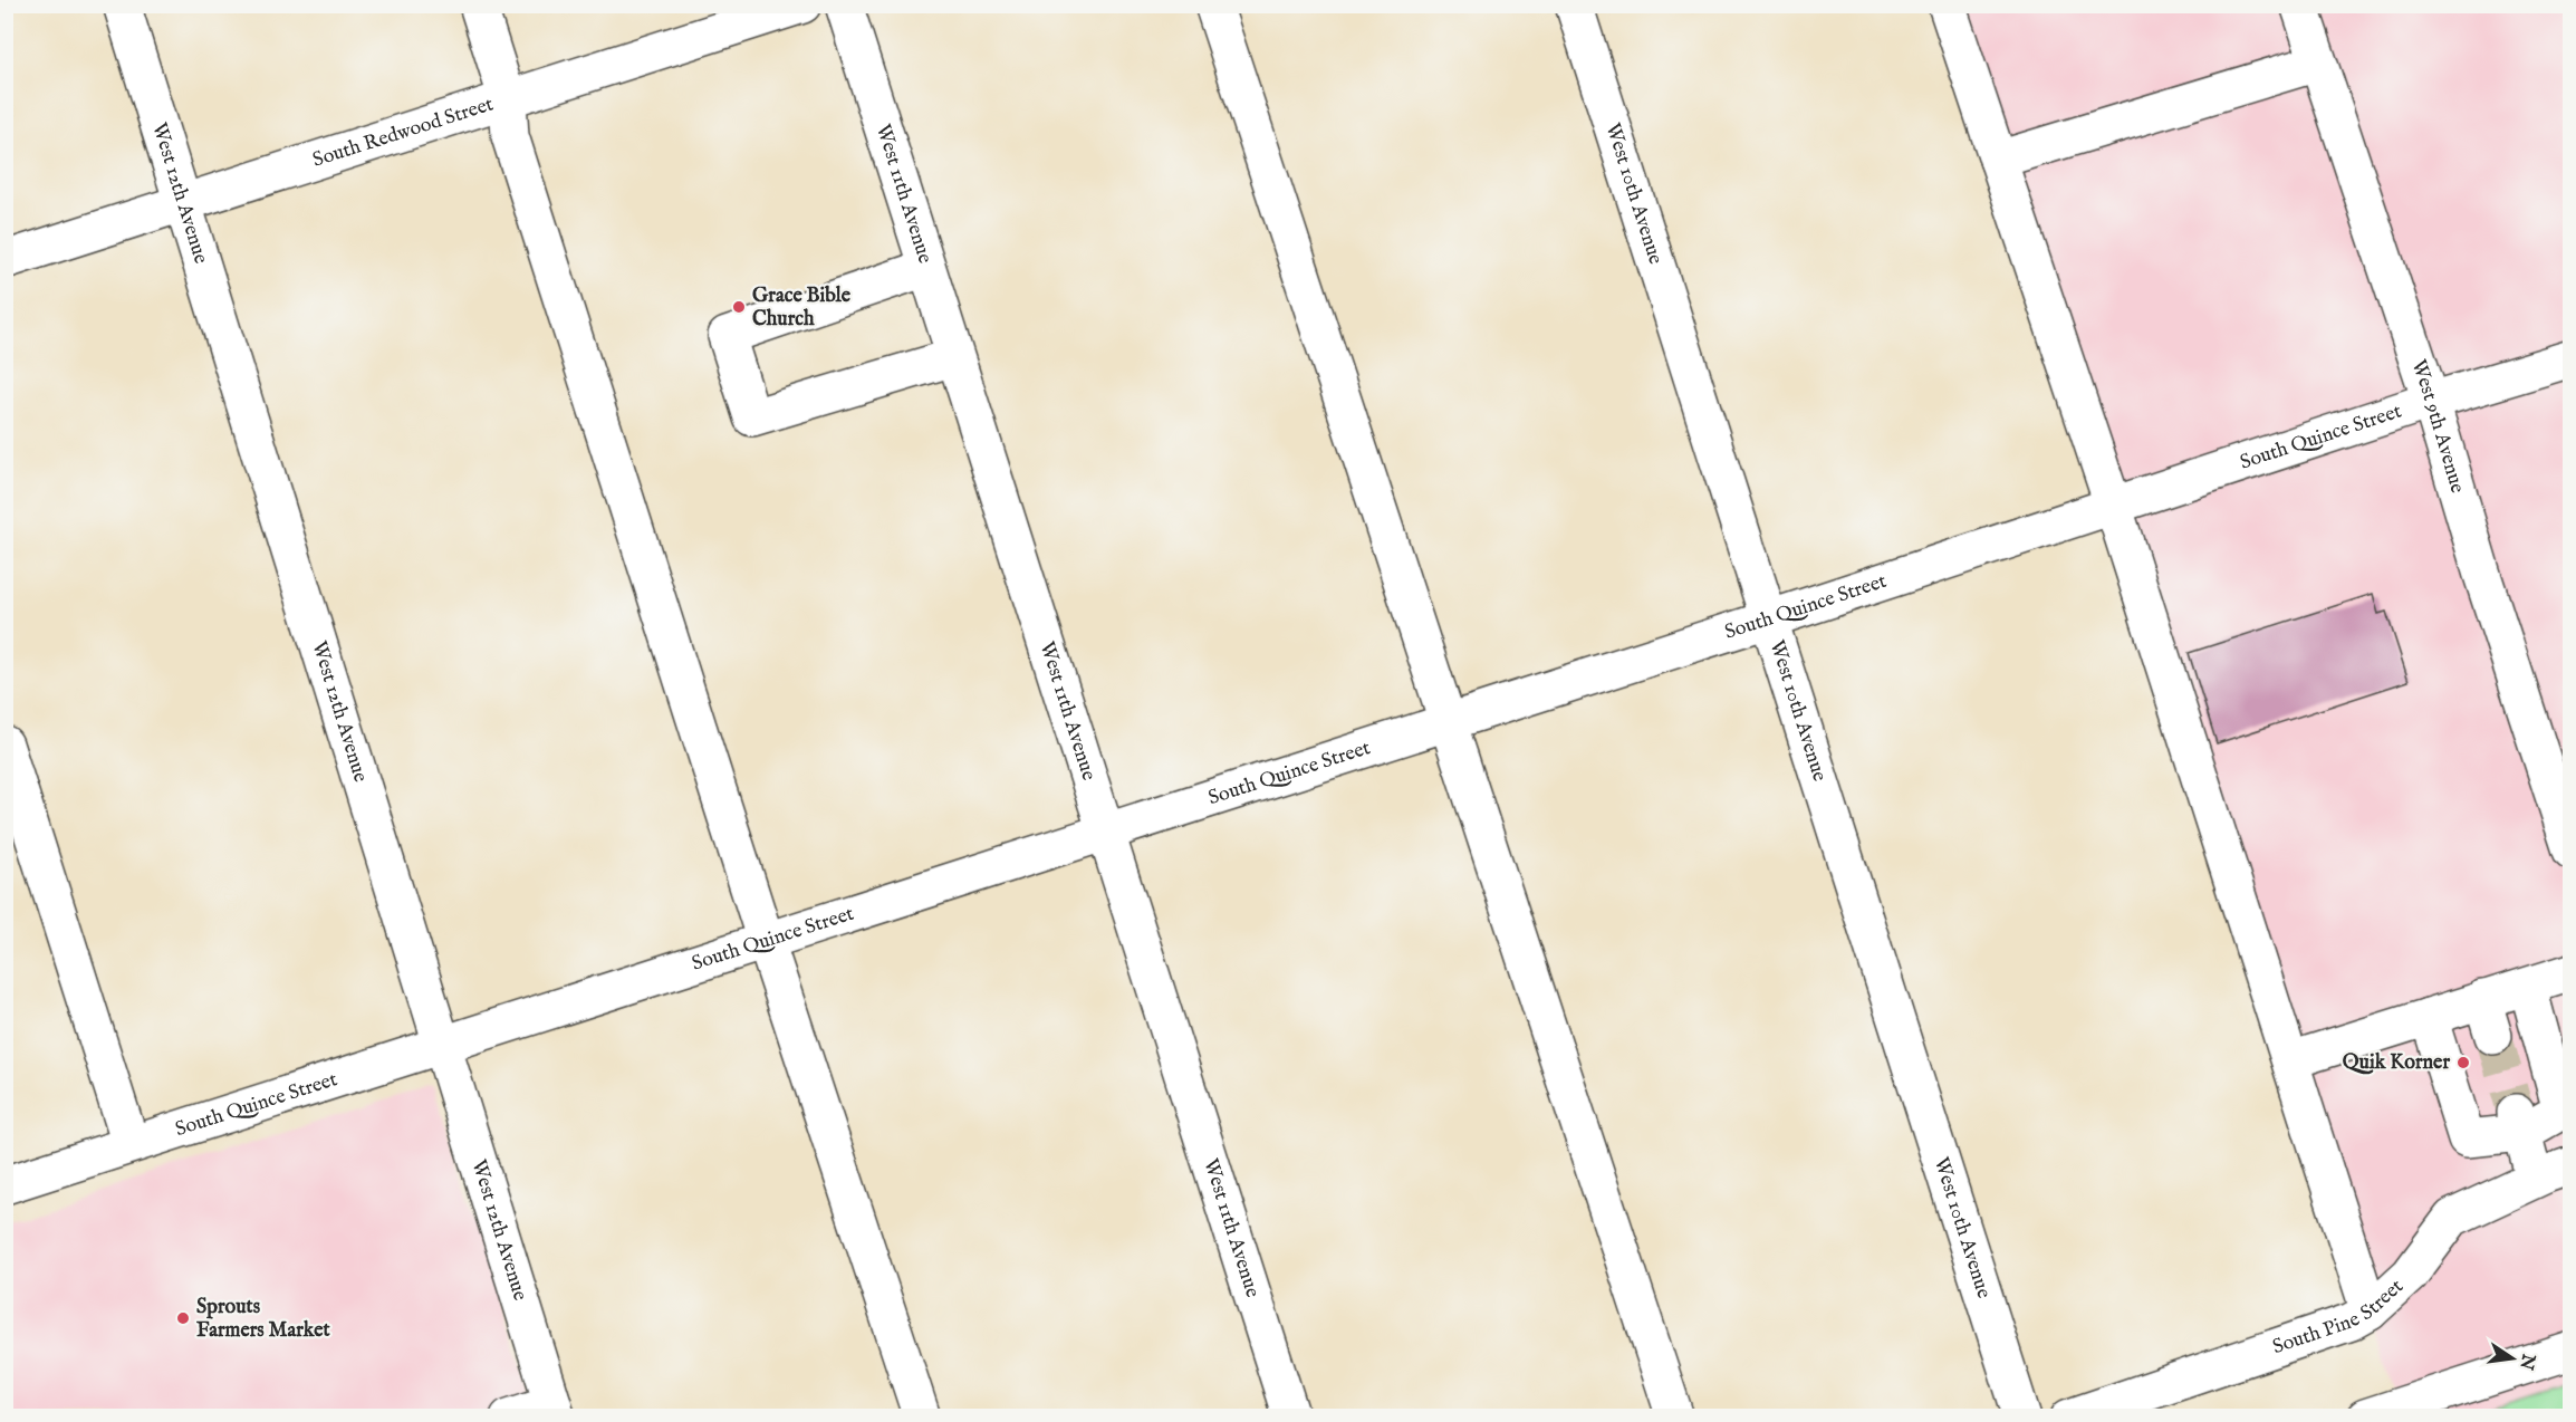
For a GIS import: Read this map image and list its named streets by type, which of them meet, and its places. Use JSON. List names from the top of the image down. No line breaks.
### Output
{"streets":{"main road":["South Redwood Street","West 12th Avenue","West 11th Avenue","West 10th Avenue","West 9th Avenue","South Quince Street","South Pine Street"]},"crossings":[["South Redwood Street","West 12th Avenue"],["West 12th Avenue","South Quince Street"],["West 11th Avenue","South Quince Street"],["West 10th Avenue","South Quince Street"],["West 9th Avenue","South Quince Street"]],"places":["Grace Bible Church","Quik Korner","Sprouts Farmers Market"],"north":"right"}
